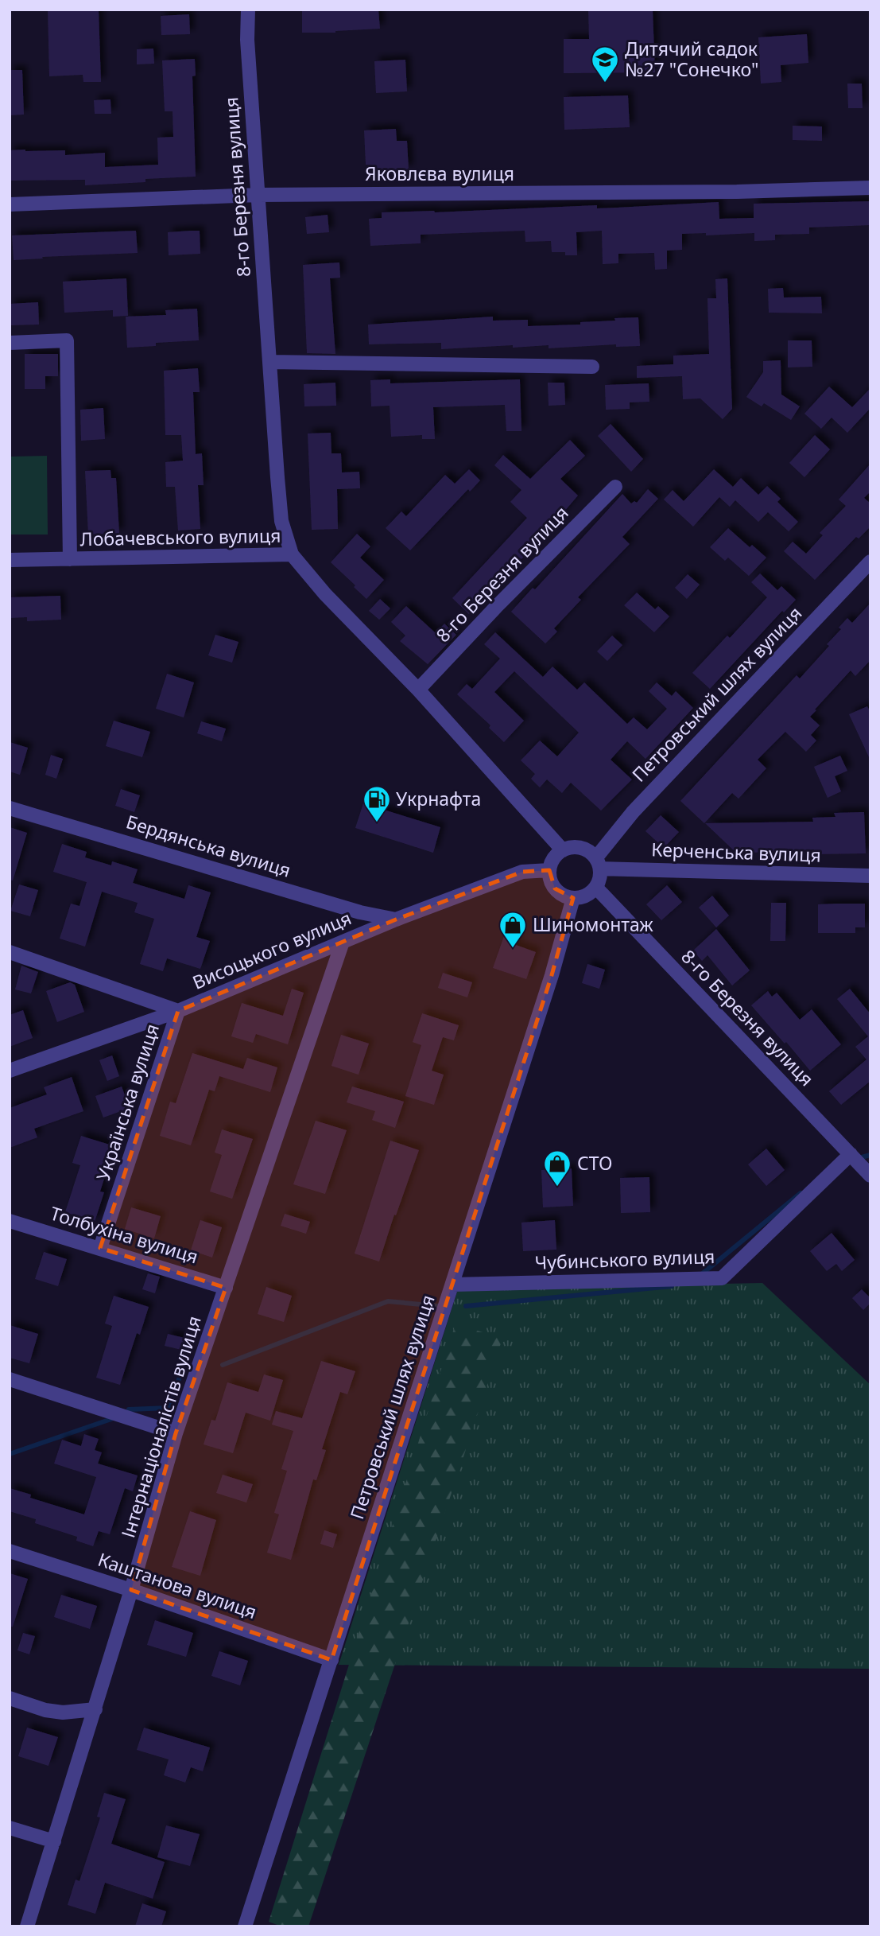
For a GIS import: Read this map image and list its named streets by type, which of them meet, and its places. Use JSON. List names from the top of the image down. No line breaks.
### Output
{"streets":{"street":["Яковлєва вулиця","8-го Березня вулиця","Лобачевського вулиця","Петровський шлях вулиця","Бердянська вулиця","Керченська вулиця","Висоцького вулиця","Українська вулиця","Толбухіна вулиця","Чубинського вулиця","Інтернаціоналістів вулиця","Каштанова вулиця"]},"crossings":[["Яковлєва вулиця","8-го Березня вулиця"],["8-го Березня вулиця","Лобачевського вулиця"],["8-го Березня вулиця","Петровський шлях вулиця"],["8-го Березня вулиця","Керченська вулиця"],["8-го Березня вулиця","Висоцького вулиця"],["8-го Березня вулиця","Чубинського вулиця"],["Петровський шлях вулиця","Керченська вулиця"],["Петровський шлях вулиця","Висоцького вулиця"],["Петровський шлях вулиця","Чубинського вулиця"],["Петровський шлях вулиця","Каштанова вулиця"],["Бердянська вулиця","Висоцького вулиця"],["Керченська вулиця","Висоцького вулиця"],["Висоцького вулиця","Українська вулиця"],["Висоцького вулиця","Інтернаціоналістів вулиця"],["Українська вулиця","Толбухіна вулиця"],["Толбухіна вулиця","Інтернаціоналістів вулиця"],["Інтернаціоналістів вулиця","Каштанова вулиця"]],"places":{"school or university":["Дитячий садок №27 \"Сонечко\""],"fuel station":["Укрнафта"],"shop":["Шиномонтаж","СТО"]}}
